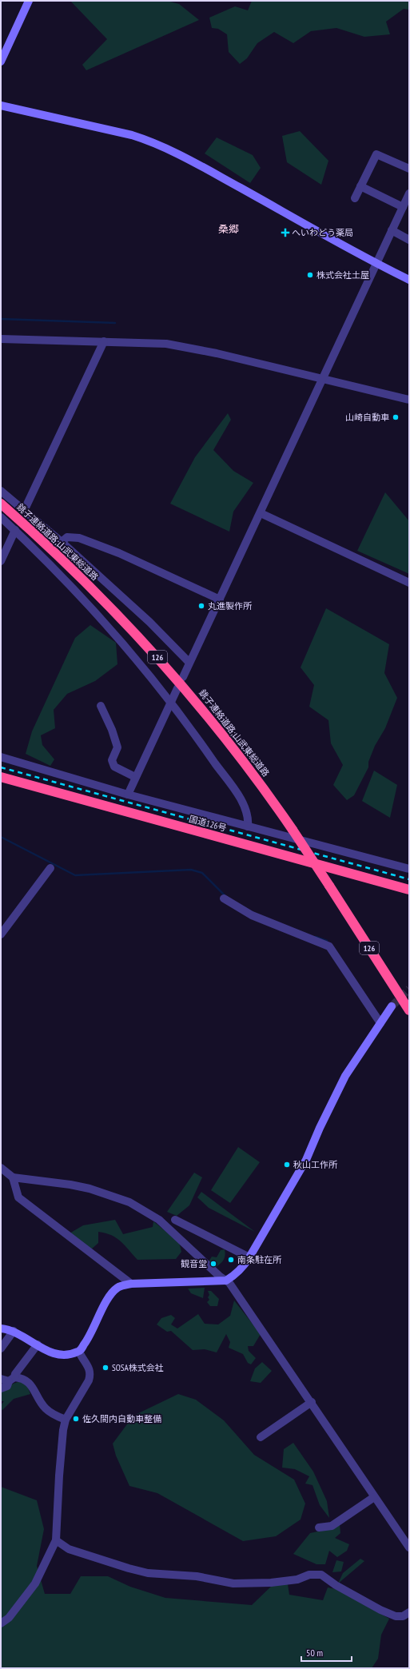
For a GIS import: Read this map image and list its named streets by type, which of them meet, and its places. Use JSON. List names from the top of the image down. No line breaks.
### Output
{"streets":{"highway":["銚子連絡道路;山武東総道路","126","国道126号"]},"districts":["桑郷"],"places":{"health":["へいわどう薬局"],"other":["株式会社土屋","山崎自動車","丸進製作所","秋山工作所","南条駐在所","観音堂","SOSA株式会社","佐久間内自動車整備"]},"scale_bar":"50 m"}
